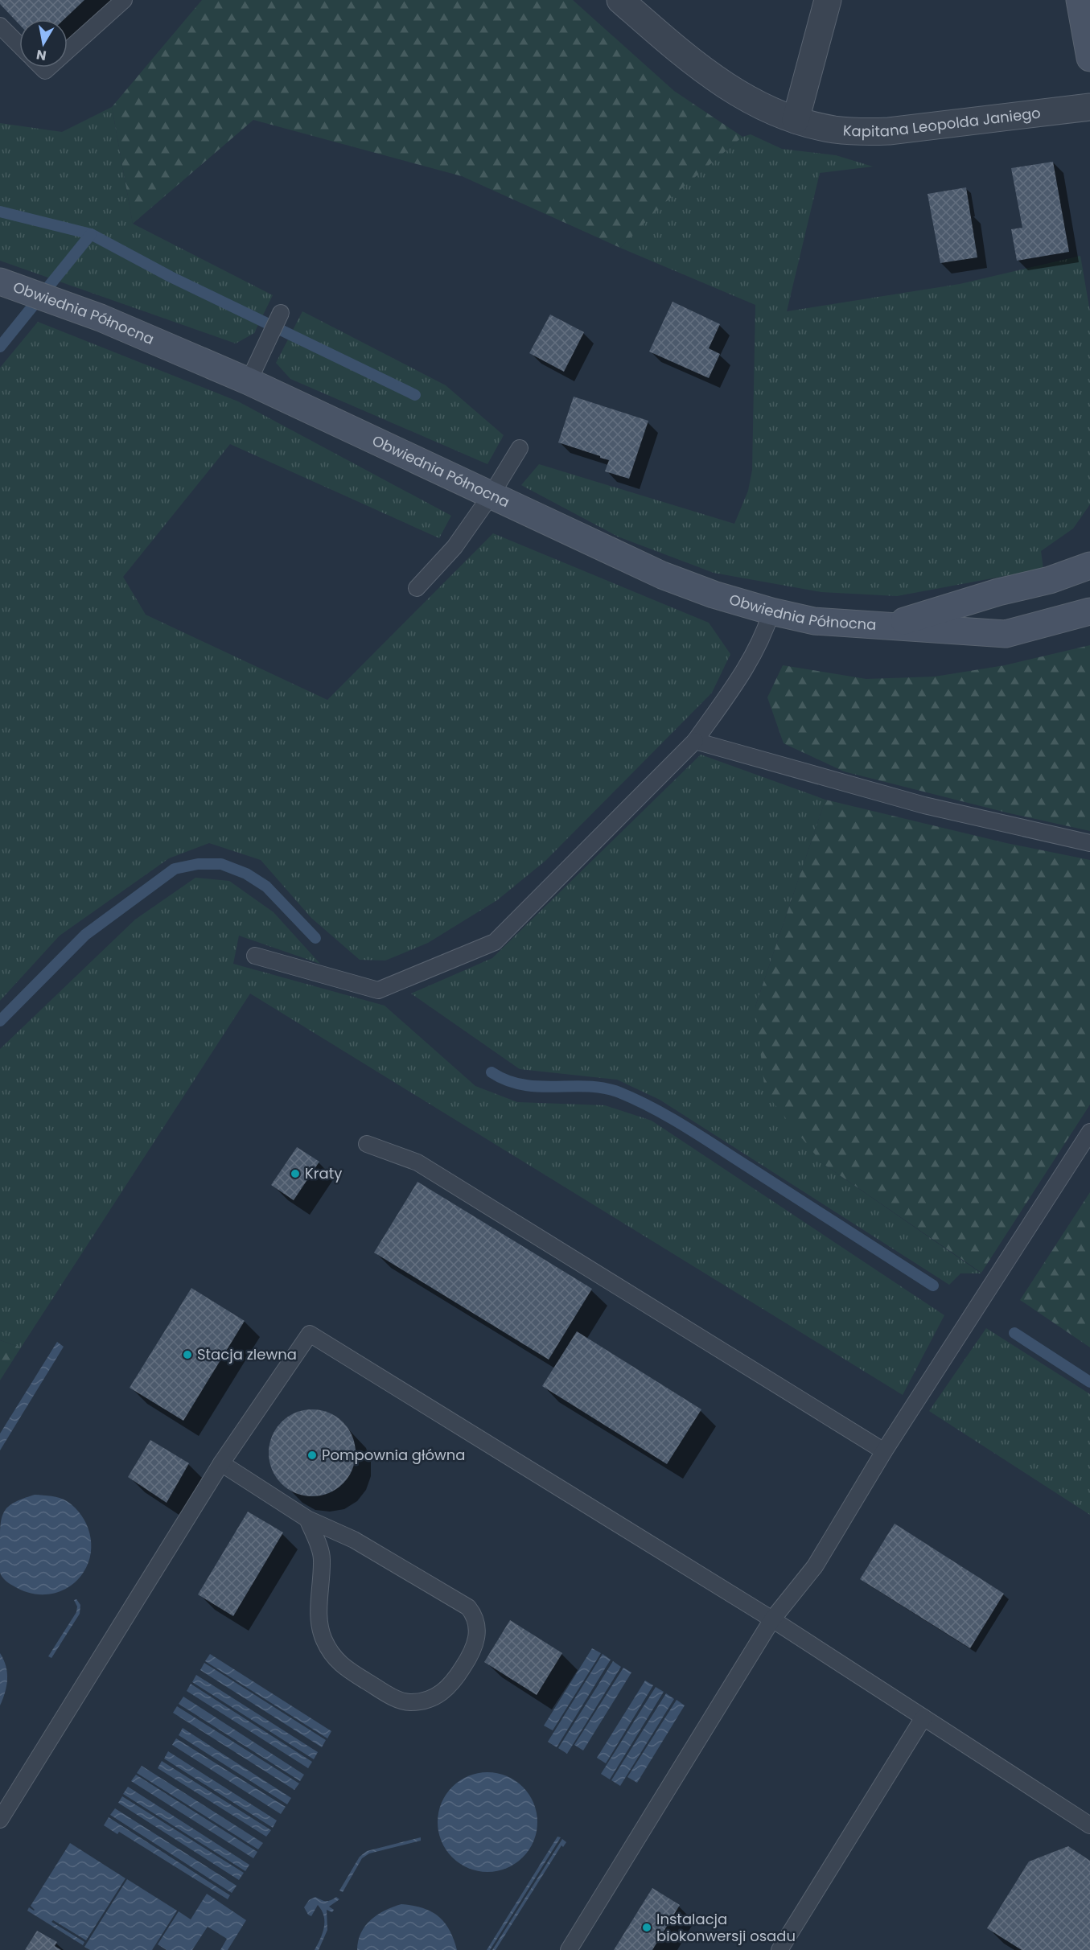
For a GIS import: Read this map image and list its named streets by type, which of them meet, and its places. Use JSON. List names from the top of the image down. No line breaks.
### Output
{"streets":{"main road":["Obwiednia Północna"],"street":["Kapitana Leopolda Janiego"]},"places":["Kraty","Stacja zlewna","Pompownia główna","Instalacja biokonwersji osadu"],"north":"bottom"}
